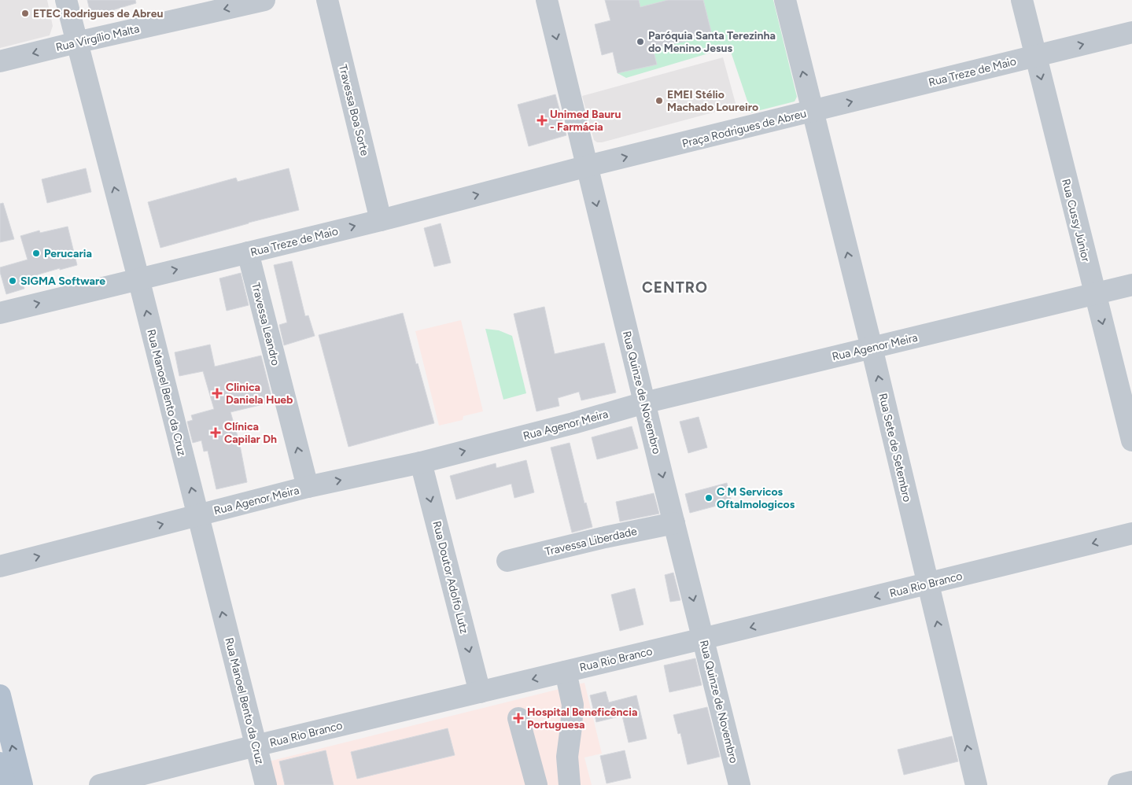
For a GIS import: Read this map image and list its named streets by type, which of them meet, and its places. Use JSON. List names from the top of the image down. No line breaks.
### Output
{"streets":{"street":["Rua Virgílio Malta","Rua Treze de Maio","Travessa Boa Sorte","Praça Rodrigues de Abreu","Rua Cussy Júnior","Travessa Leandro","Rua Agenor Meira","Rua Manoel Bento da Cruz","Rua Quinze de Novembro","Rua Sete de Setembro","Travessa Liberdade","Rua Doutor Adolfo Lutz","Rua Rio Branco"]},"crossings":[["Rua Virgílio Malta","Rua Manoel Bento da Cruz"],["Rua Treze de Maio","Travessa Boa Sorte"],["Rua Treze de Maio","Praça Rodrigues de Abreu"],["Rua Treze de Maio","Rua Cussy Júnior"],["Rua Treze de Maio","Travessa Leandro"],["Rua Treze de Maio","Rua Manoel Bento da Cruz"],["Rua Treze de Maio","Rua Quinze de Novembro"],["Rua Treze de Maio","Rua Sete de Setembro"],["Praça Rodrigues de Abreu","Rua Quinze de Novembro"],["Praça Rodrigues de Abreu","Rua Sete de Setembro"],["Rua Cussy Júnior","Rua Agenor Meira"],["Travessa Leandro","Rua Agenor Meira"],["Rua Agenor Meira","Rua Manoel Bento da Cruz"],["Rua Agenor Meira","Rua Quinze de Novembro"],["Rua Agenor Meira","Rua Sete de Setembro"],["Rua Agenor Meira","Rua Doutor Adolfo Lutz"],["Rua Manoel Bento da Cruz","Rua Rio Branco"],["Rua Quinze de Novembro","Travessa Liberdade"],["Rua Quinze de Novembro","Rua Rio Branco"],["Rua Sete de Setembro","Rua Rio Branco"],["Rua Doutor Adolfo Lutz","Rua Rio Branco"]],"one_way":["Rua Virgílio Malta","Rua Treze de Maio","Rua Cussy Júnior","Travessa Leandro","Rua Agenor Meira","Rua Manoel Bento da Cruz","Rua Quinze de Novembro","Rua Sete de Setembro","Rua Doutor Adolfo Lutz","Rua Rio Branco"],"districts":["CENTRO"],"places":{"other":["ETEC Rodrigues de Abreu","Paróquia Santa Terezinha do Menino Jesus","EMEI Stélio Machado Loureiro","Perucaria","SIGMA Software","C M Servicos Oftalmologicos"],"health":["Unimed Bauru - Farmácia","Clinica Daniela Hueb","Clínica Capilar Dh","Hospital Beneficência Portuguesa"]}}
